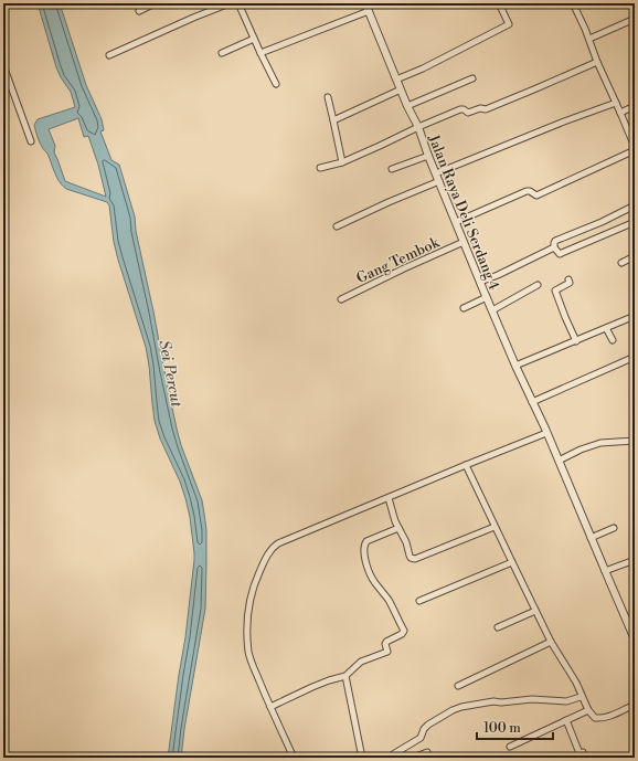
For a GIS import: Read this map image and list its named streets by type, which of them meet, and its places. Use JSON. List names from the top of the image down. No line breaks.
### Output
{"streets":{"street":["Jalan Raya Deli Serdang 4","Gang Tembok"]},"crossings":[["Jalan Raya Deli Serdang 4","Gang Tembok"]],"water":["Sei Percut"],"scale_bar":"100 m"}
